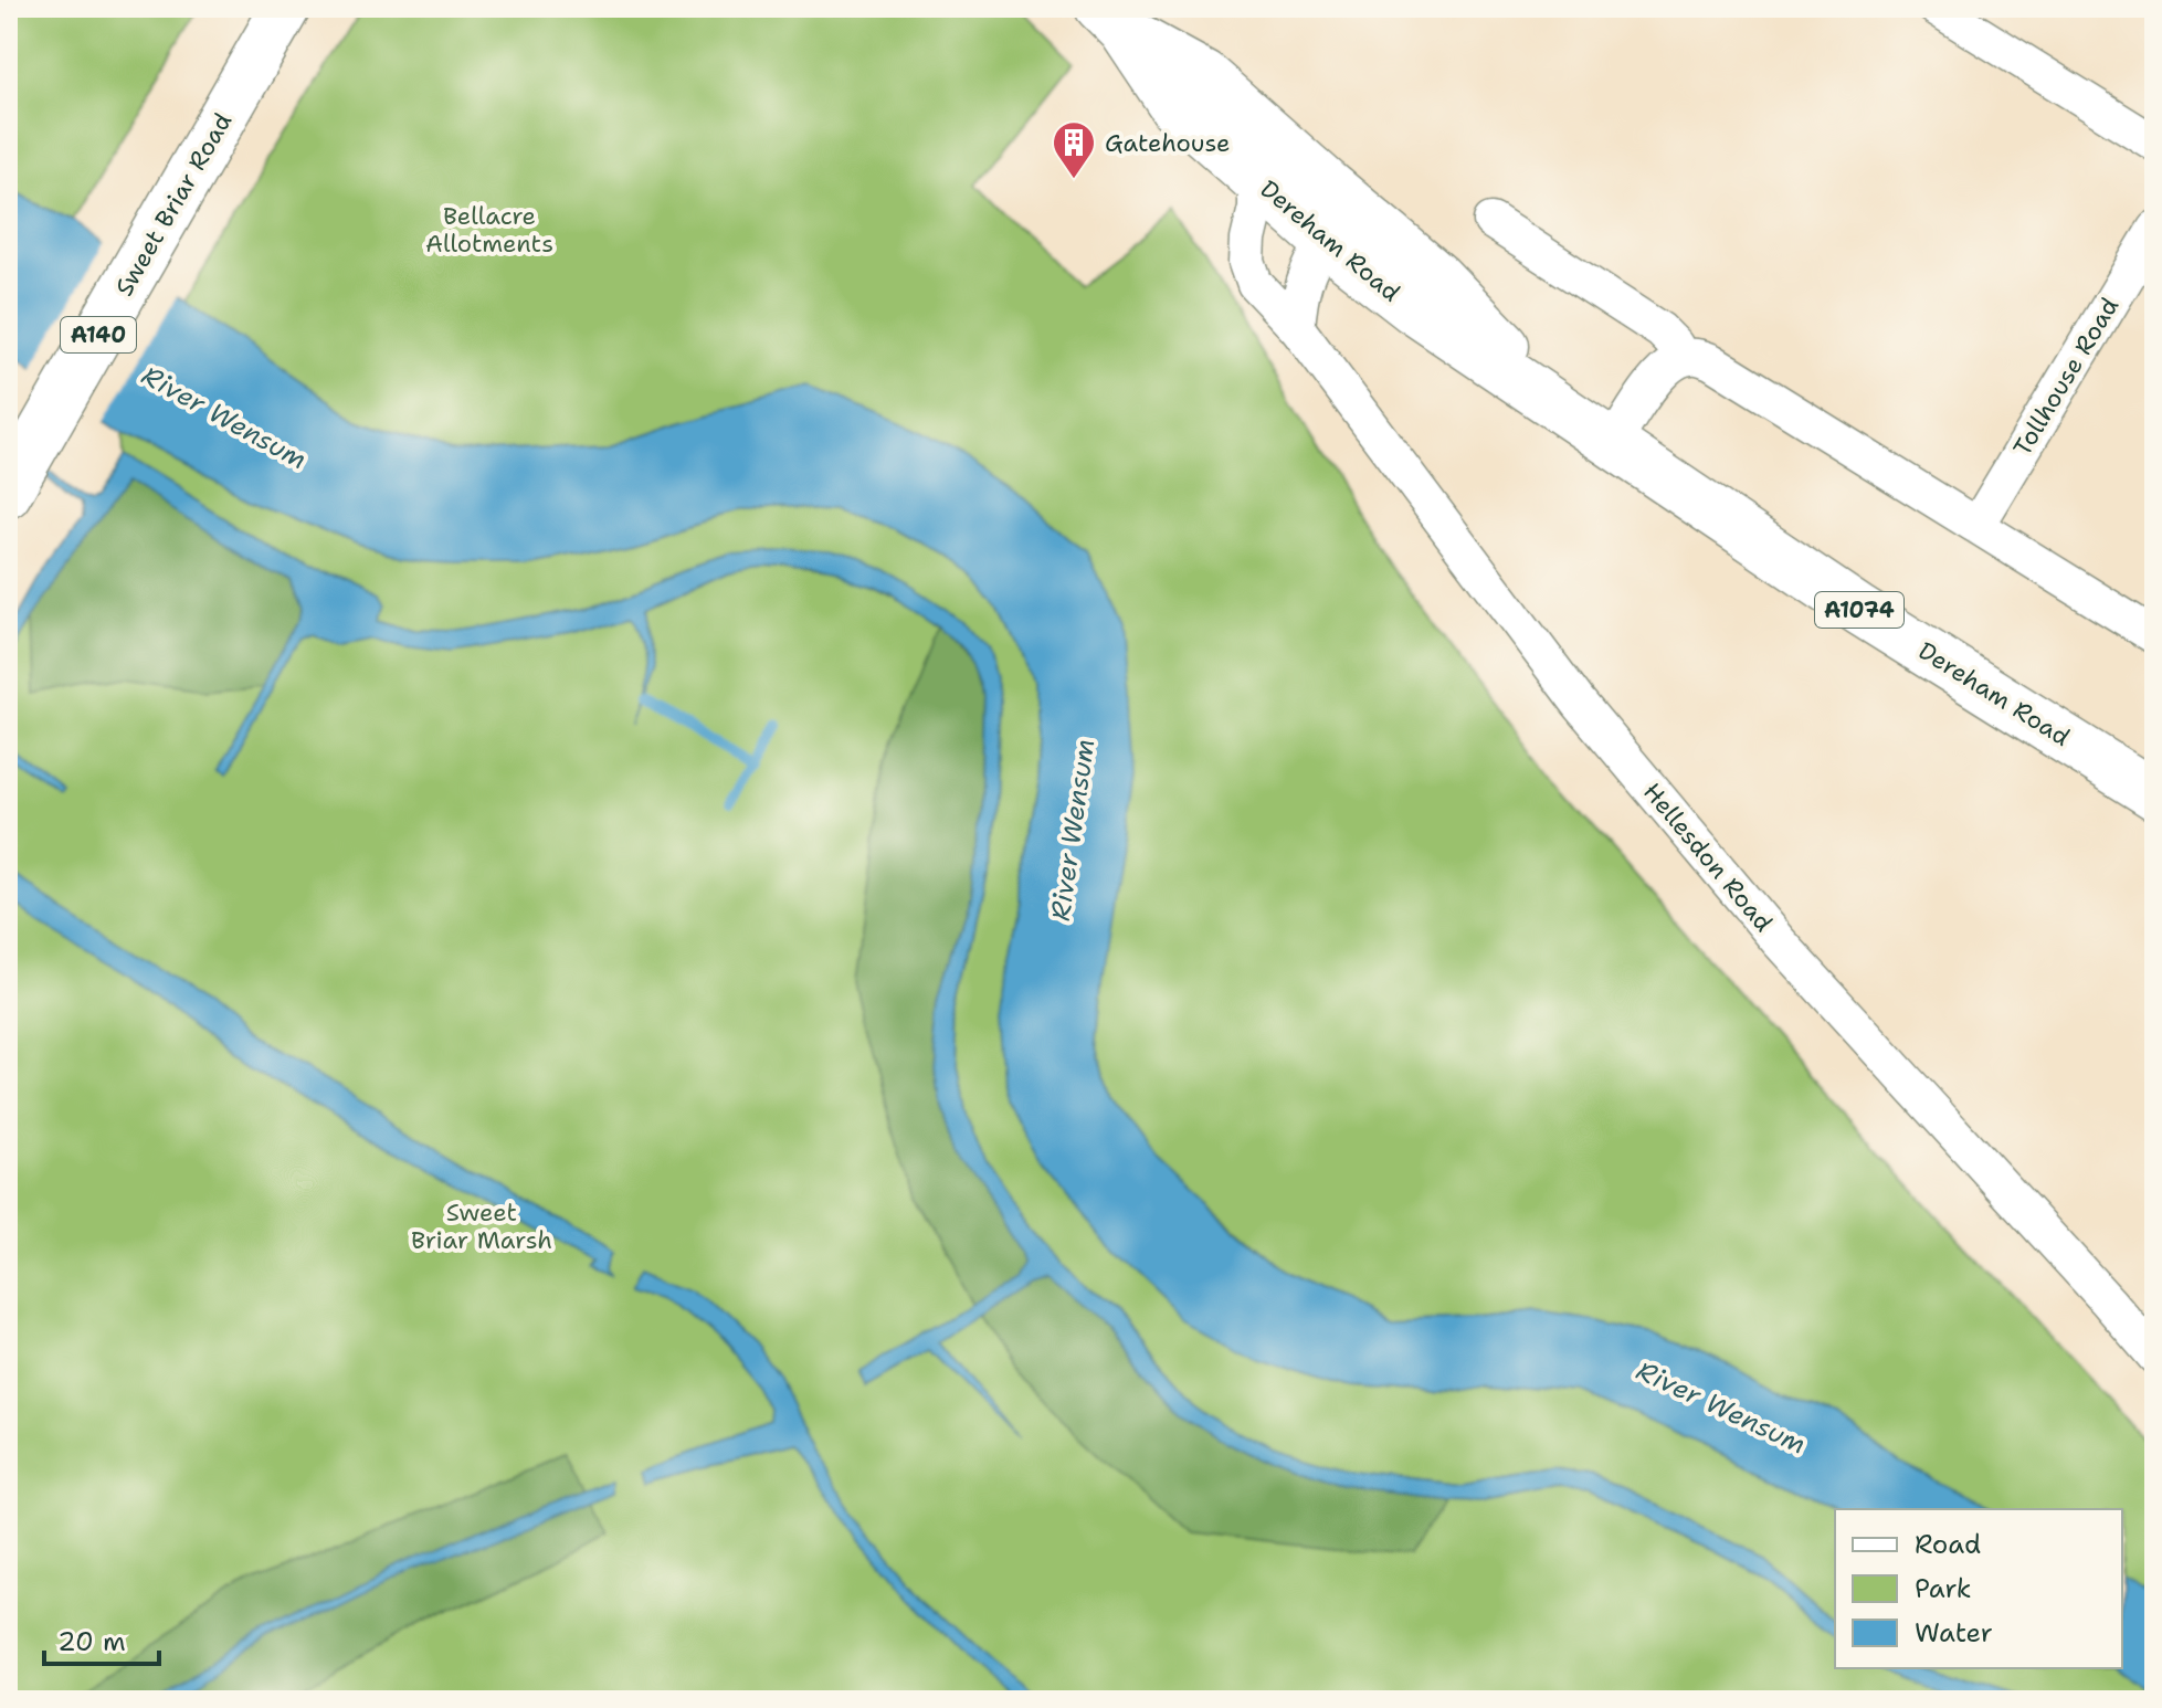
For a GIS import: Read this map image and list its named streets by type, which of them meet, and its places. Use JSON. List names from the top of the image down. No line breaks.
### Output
{"streets":{"highway":["Sweet Briar Road","Dereham Road","A140","A1074"],"street":["Tollhouse Road","Hellesdon Road"]},"crossings":[["Dereham Road","Hellesdon Road"]],"water":["River Wensum"],"parks":["Bellacre Allotments","Sweet Briar Marsh"],"places":{"building":["Gatehouse"]},"legend":["Road","Park","Water"],"scale_bar":"20 m"}
